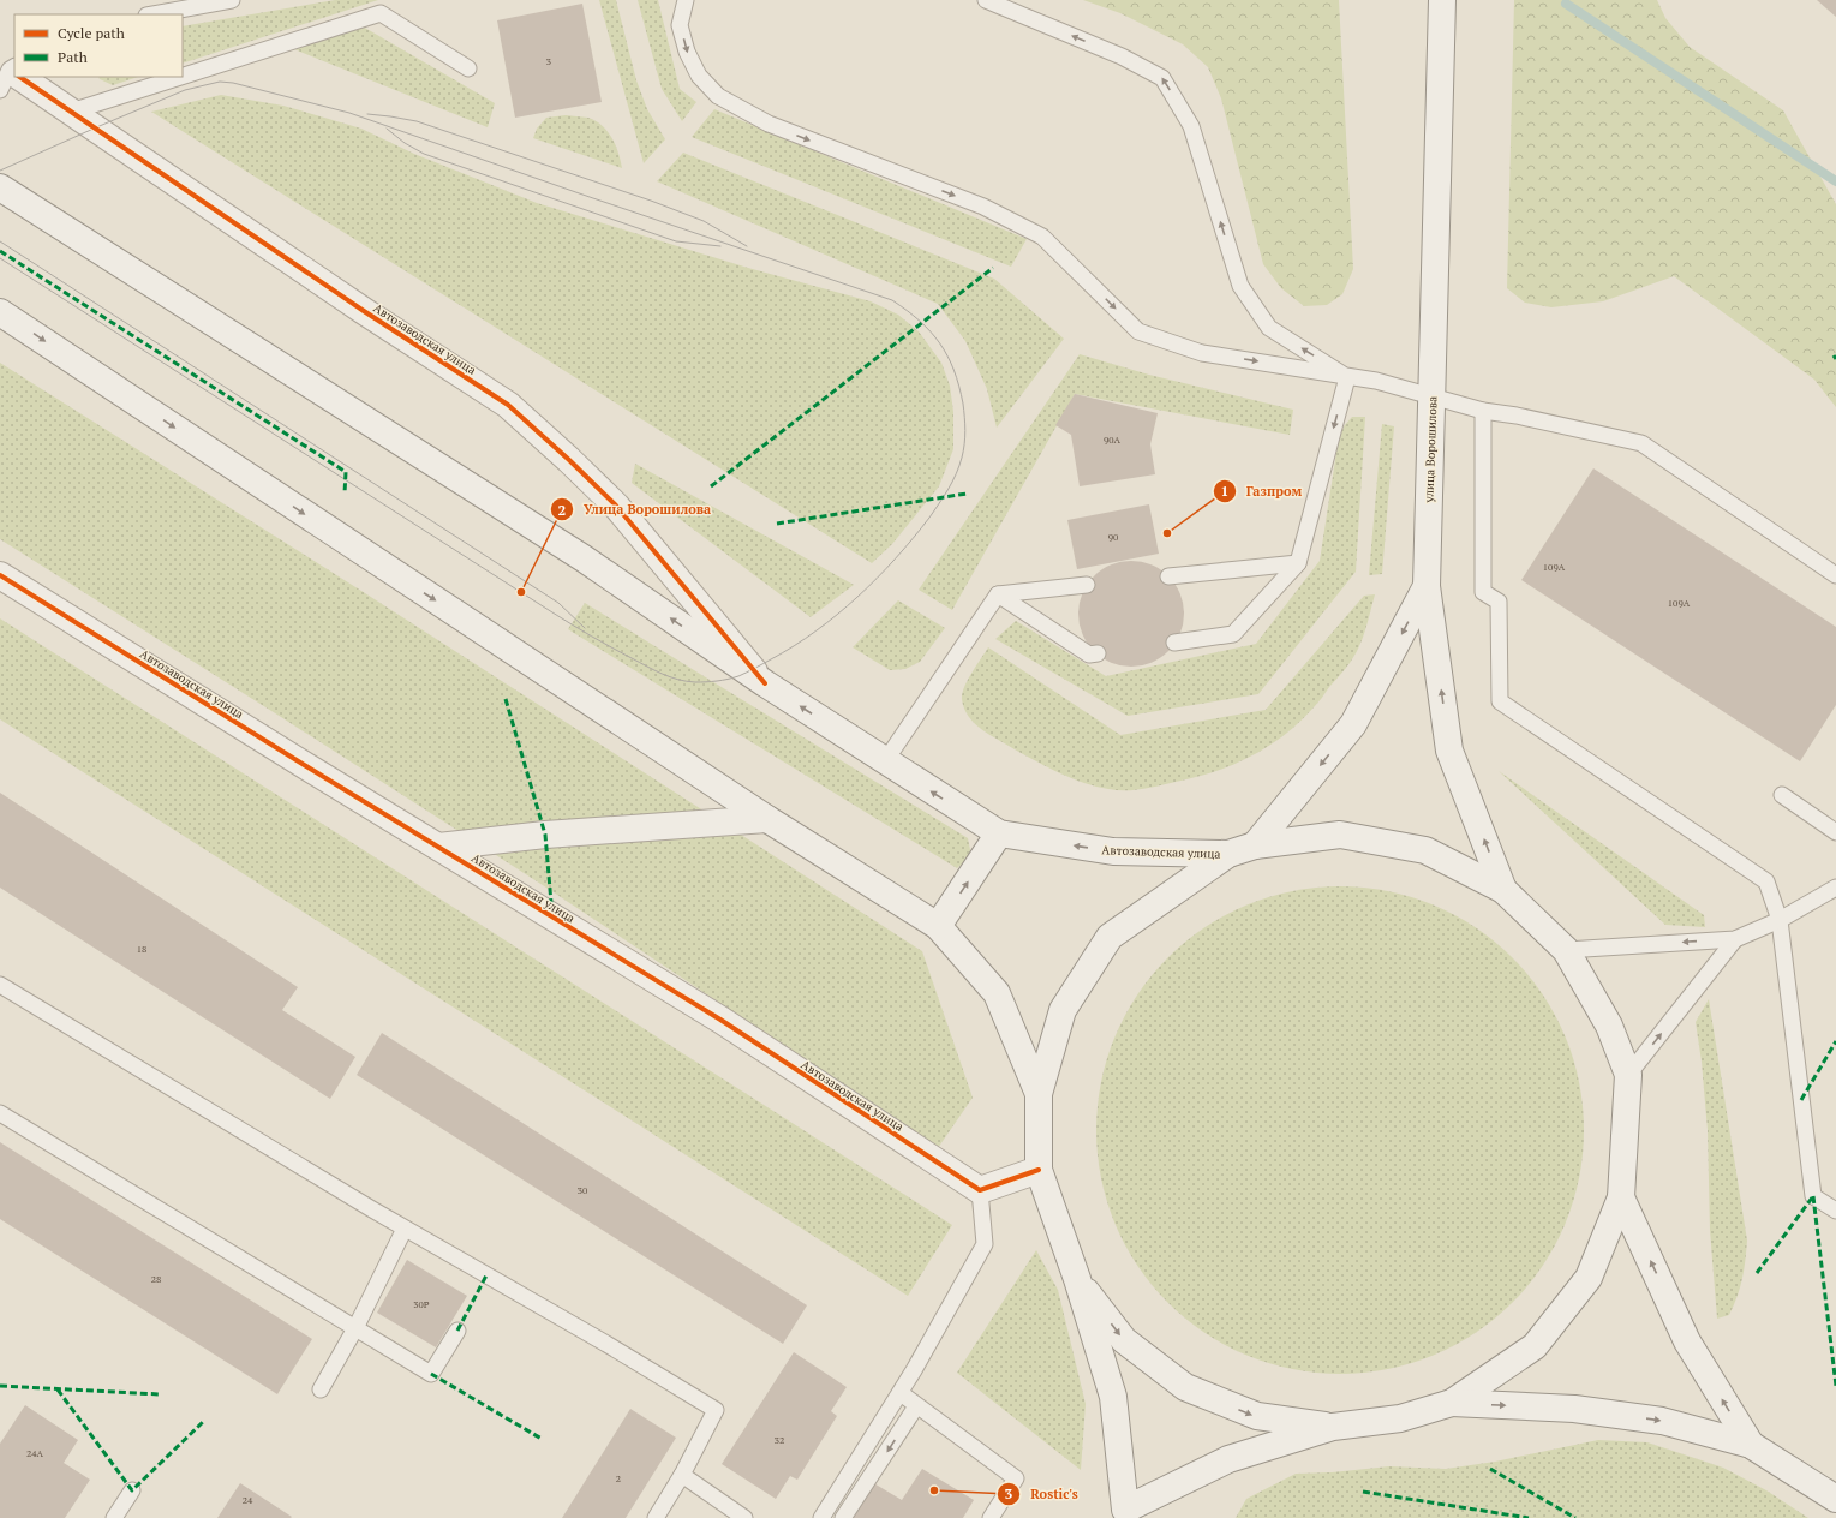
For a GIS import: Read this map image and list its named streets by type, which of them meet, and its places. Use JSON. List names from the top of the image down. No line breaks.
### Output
{"streets":{"main road":["Автозаводская улица","улица Ворошилова"]},"places":["Газпром","Улица Ворошилова","Rostic's"],"house_numbers":["3","90А","90","109А","109А","18","30","28","30Р","32","24А","2","24"],"legend":["Cycle path","Path"]}
